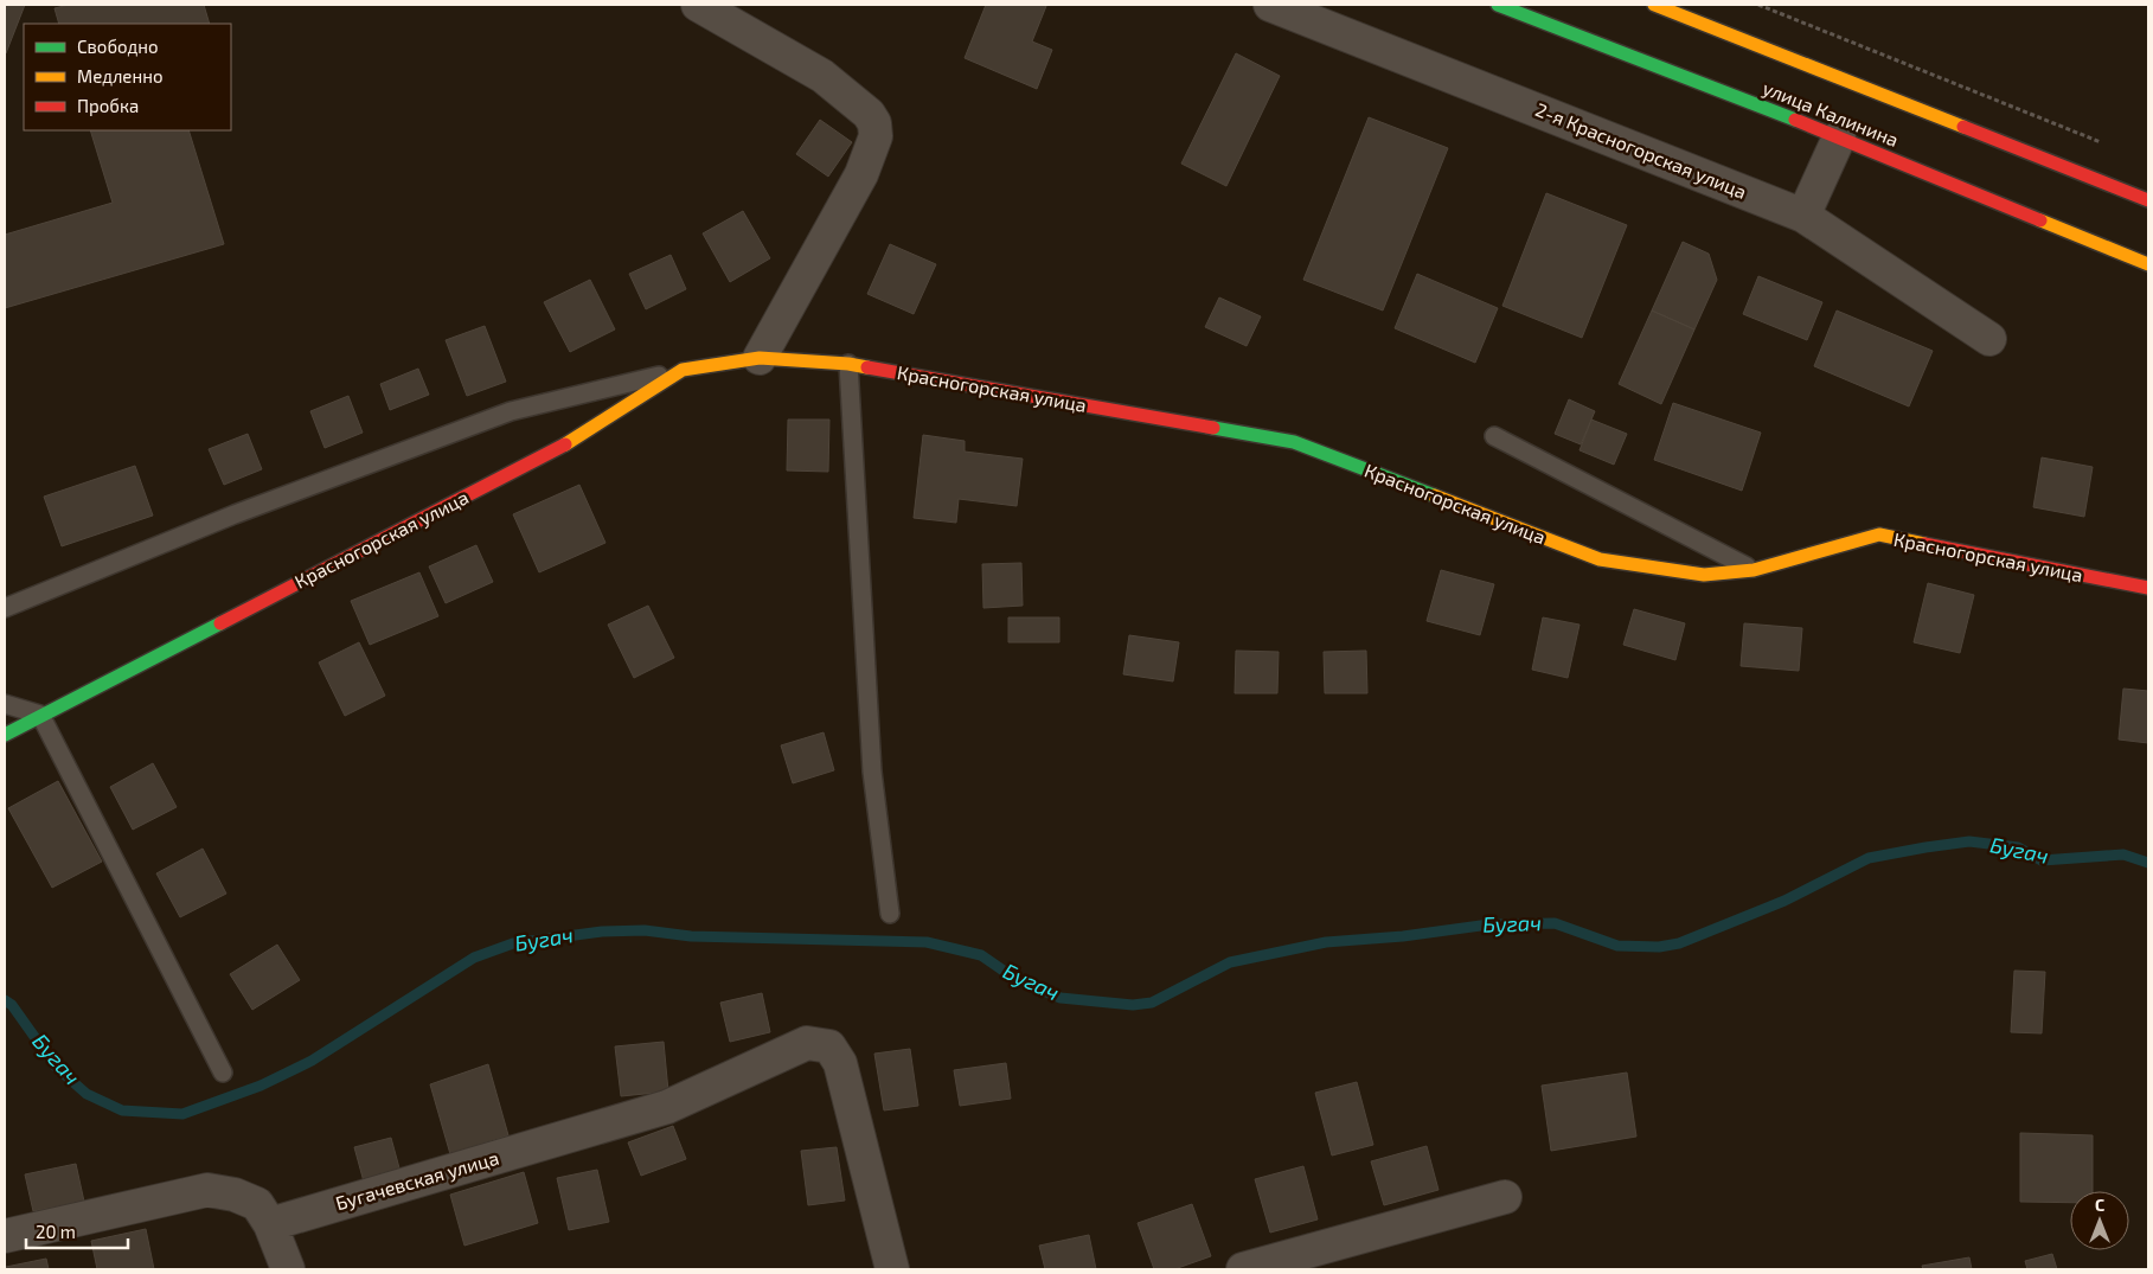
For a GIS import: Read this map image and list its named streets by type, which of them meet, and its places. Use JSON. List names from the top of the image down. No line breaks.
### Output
{"streets":{"street":["улица Калинина","2-я Красногорская улица","Красногорская улица","Бугачевская улица"]},"water":["Бугач"],"legend":["Свободно","Медленно","Пробка"],"scale_bar":"20 m","north":"top"}
